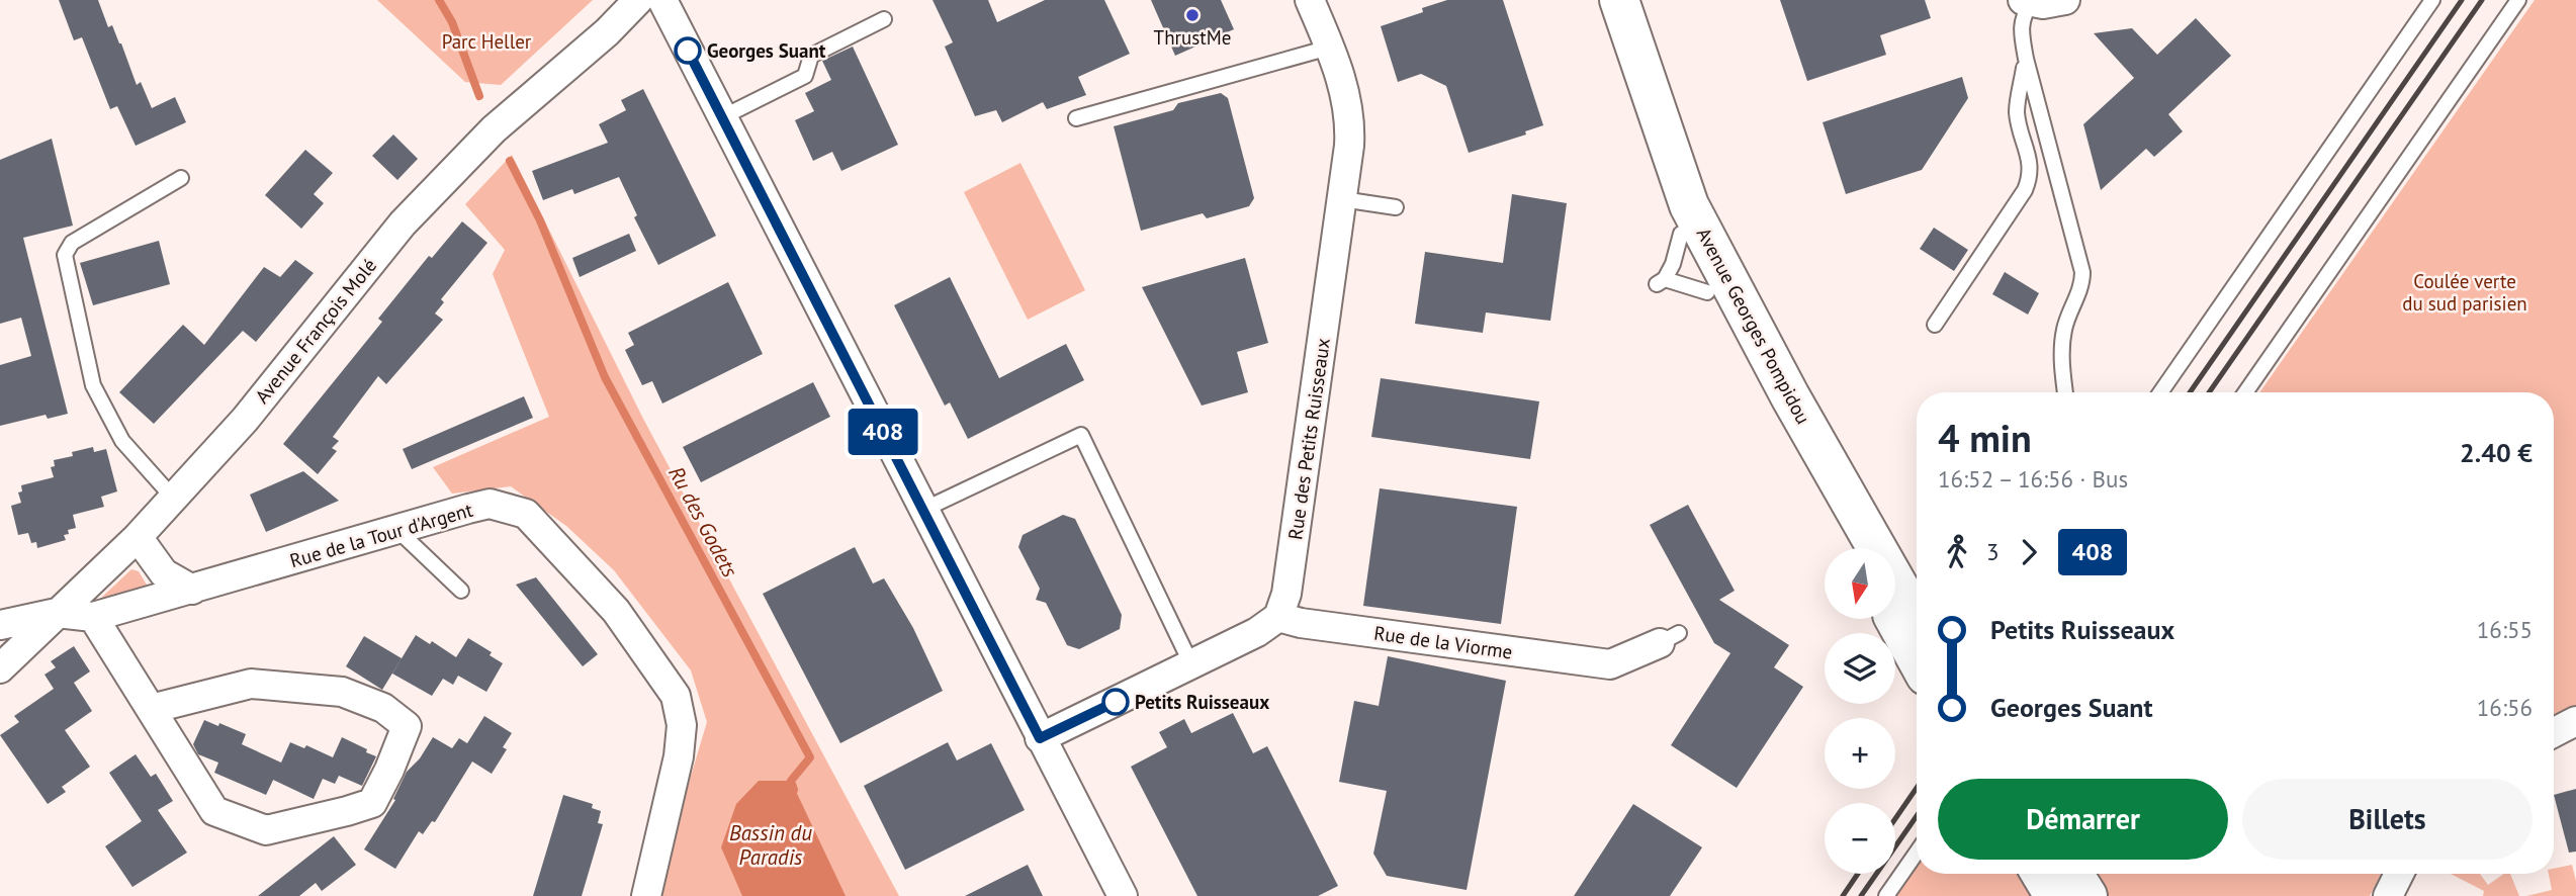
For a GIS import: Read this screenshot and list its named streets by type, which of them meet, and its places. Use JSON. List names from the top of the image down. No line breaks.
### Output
{"streets":{"main road":["Avenue Georges Pompidou"],"street":["Avenue François Molé","Rue des Petits Ruisseaux","Rue de la Tour d'Argent","Rue de la Viorme"]},"crossings":[["Avenue François Molé","Rue de la Tour d'Argent"],["Rue des Petits Ruisseaux","Rue de la Viorme"]],"water":["Ru des Godets","Bassin du Paradis"],"parks":["Parc Heller","Coulée verte du sud parisien"],"places":["ThrustMe","Georges Suant","Petits Ruisseaux"],"lines":["bus line 408"],"north":"bottom","page":{"on_map":"408","heading":["4 min","16:52 – 16:56 · Bus","2.40 €"],"legs":["3","408"],"map_buttons":["+","−"],"list":[{"name":"Petits Ruisseaux","value":"16:55"},{"name":"Georges Suant","value":"16:56"}],"buttons":["Démarrer","Billets"]}}
